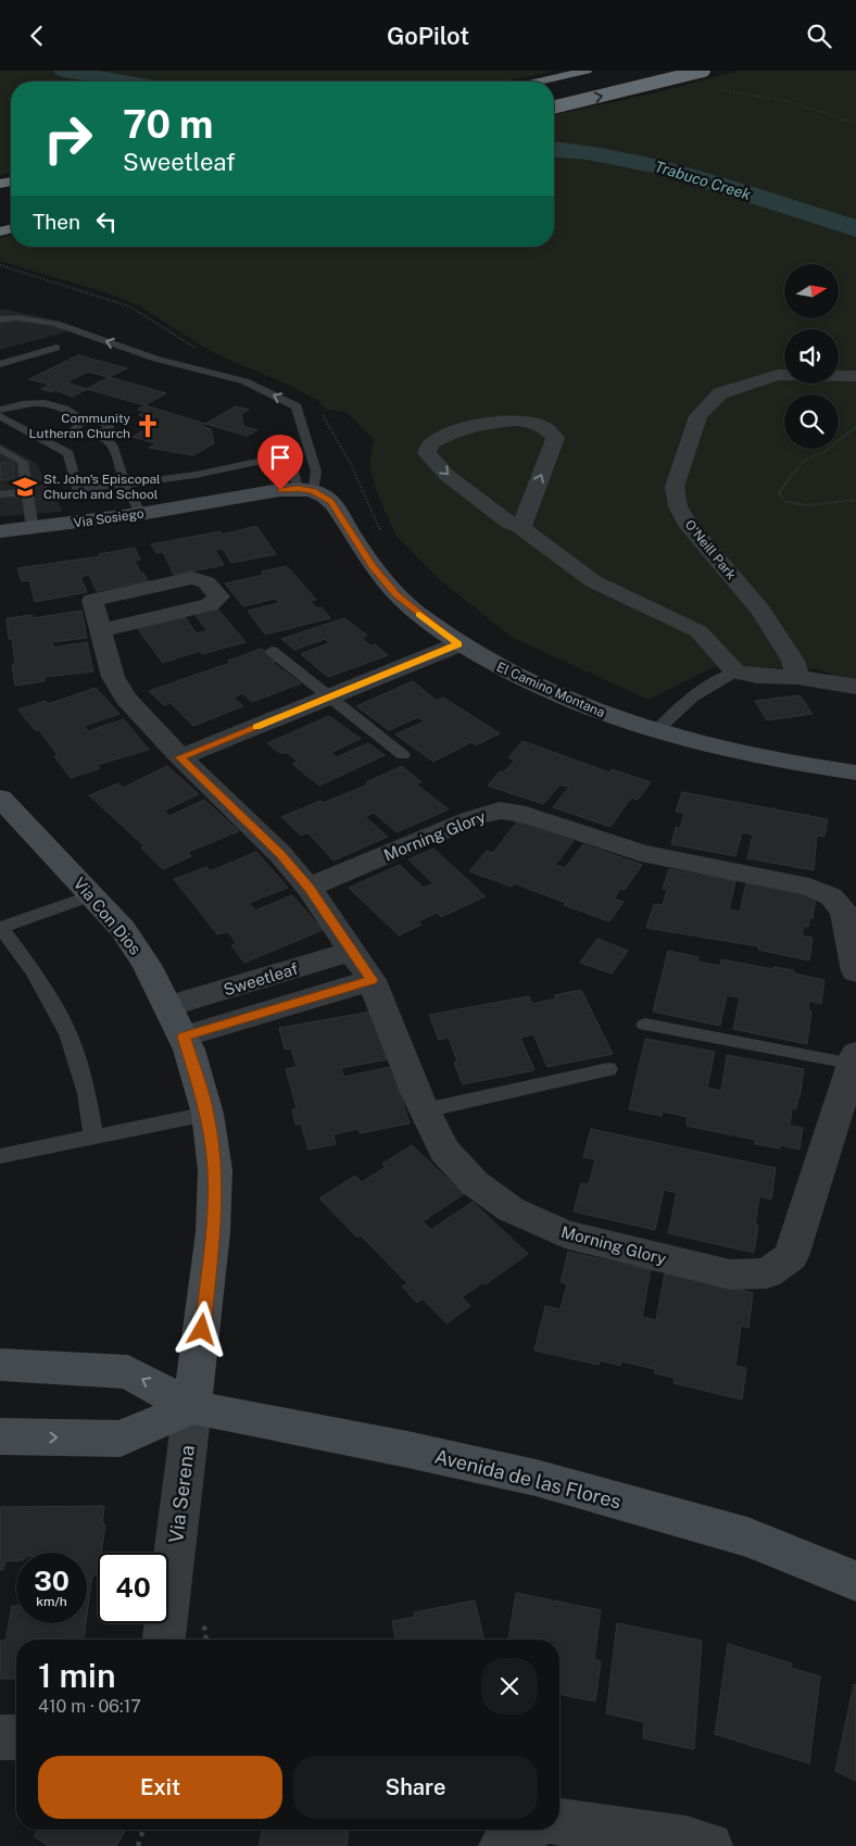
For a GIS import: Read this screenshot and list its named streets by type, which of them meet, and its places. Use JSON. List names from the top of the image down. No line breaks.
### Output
{"streets":{"street":["Via Sosiego","O'Neill Park","El Camino Montana","Morning Glory","Via Con Dios","Sweetleaf","Avenida de las Flores","Via Serena"]},"crossings":[["Via Sosiego","El Camino Montana"],["Morning Glory","Sweetleaf"],["Via Con Dios","Sweetleaf"],["Via Con Dios","Avenida de las Flores"],["Via Con Dios","Via Serena"],["Avenida de las Flores","Via Serena"]],"water":["Trabuco Creek"],"places":{"church":["Community Lutheran Church"],"school or university":["St. John's Episcopal Church and School"]},"north":"right","page":{"header":"GoPilot","turn":["70 m","Sweetleaf"],"then":"Then","speed":"30 km/h","limit":"40","heading":["1 min","410 m · 06:17"],"buttons":["Exit","Share"]}}
